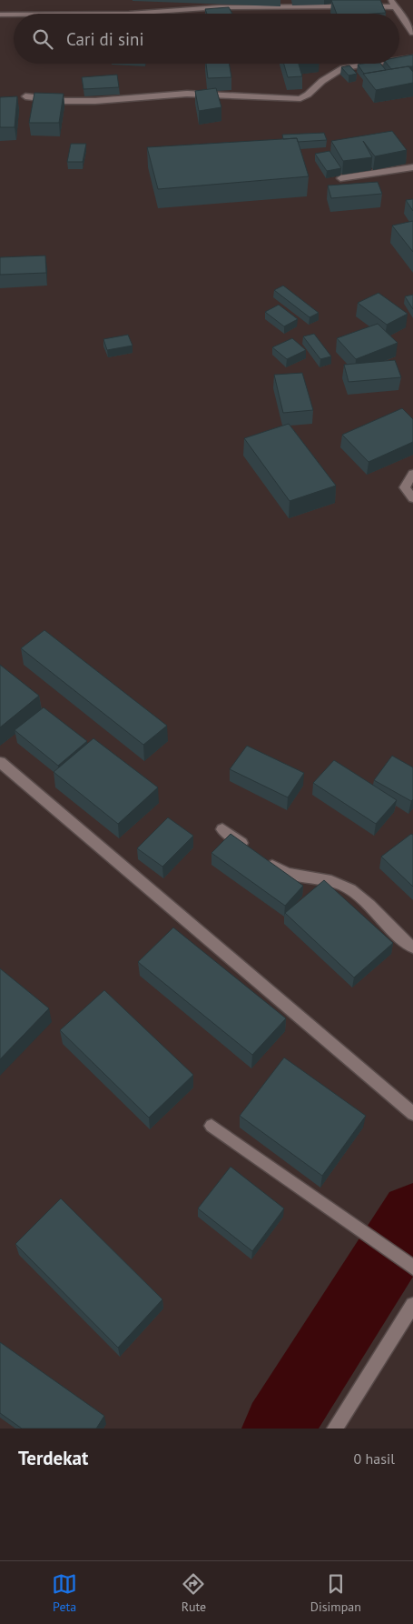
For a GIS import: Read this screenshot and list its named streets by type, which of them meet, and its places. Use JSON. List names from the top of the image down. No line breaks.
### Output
{"page":{"search":"Cari di sini","heading":["Terdekat","0 hasil"],"nav":["Peta","Rute","Disimpan"]}}
